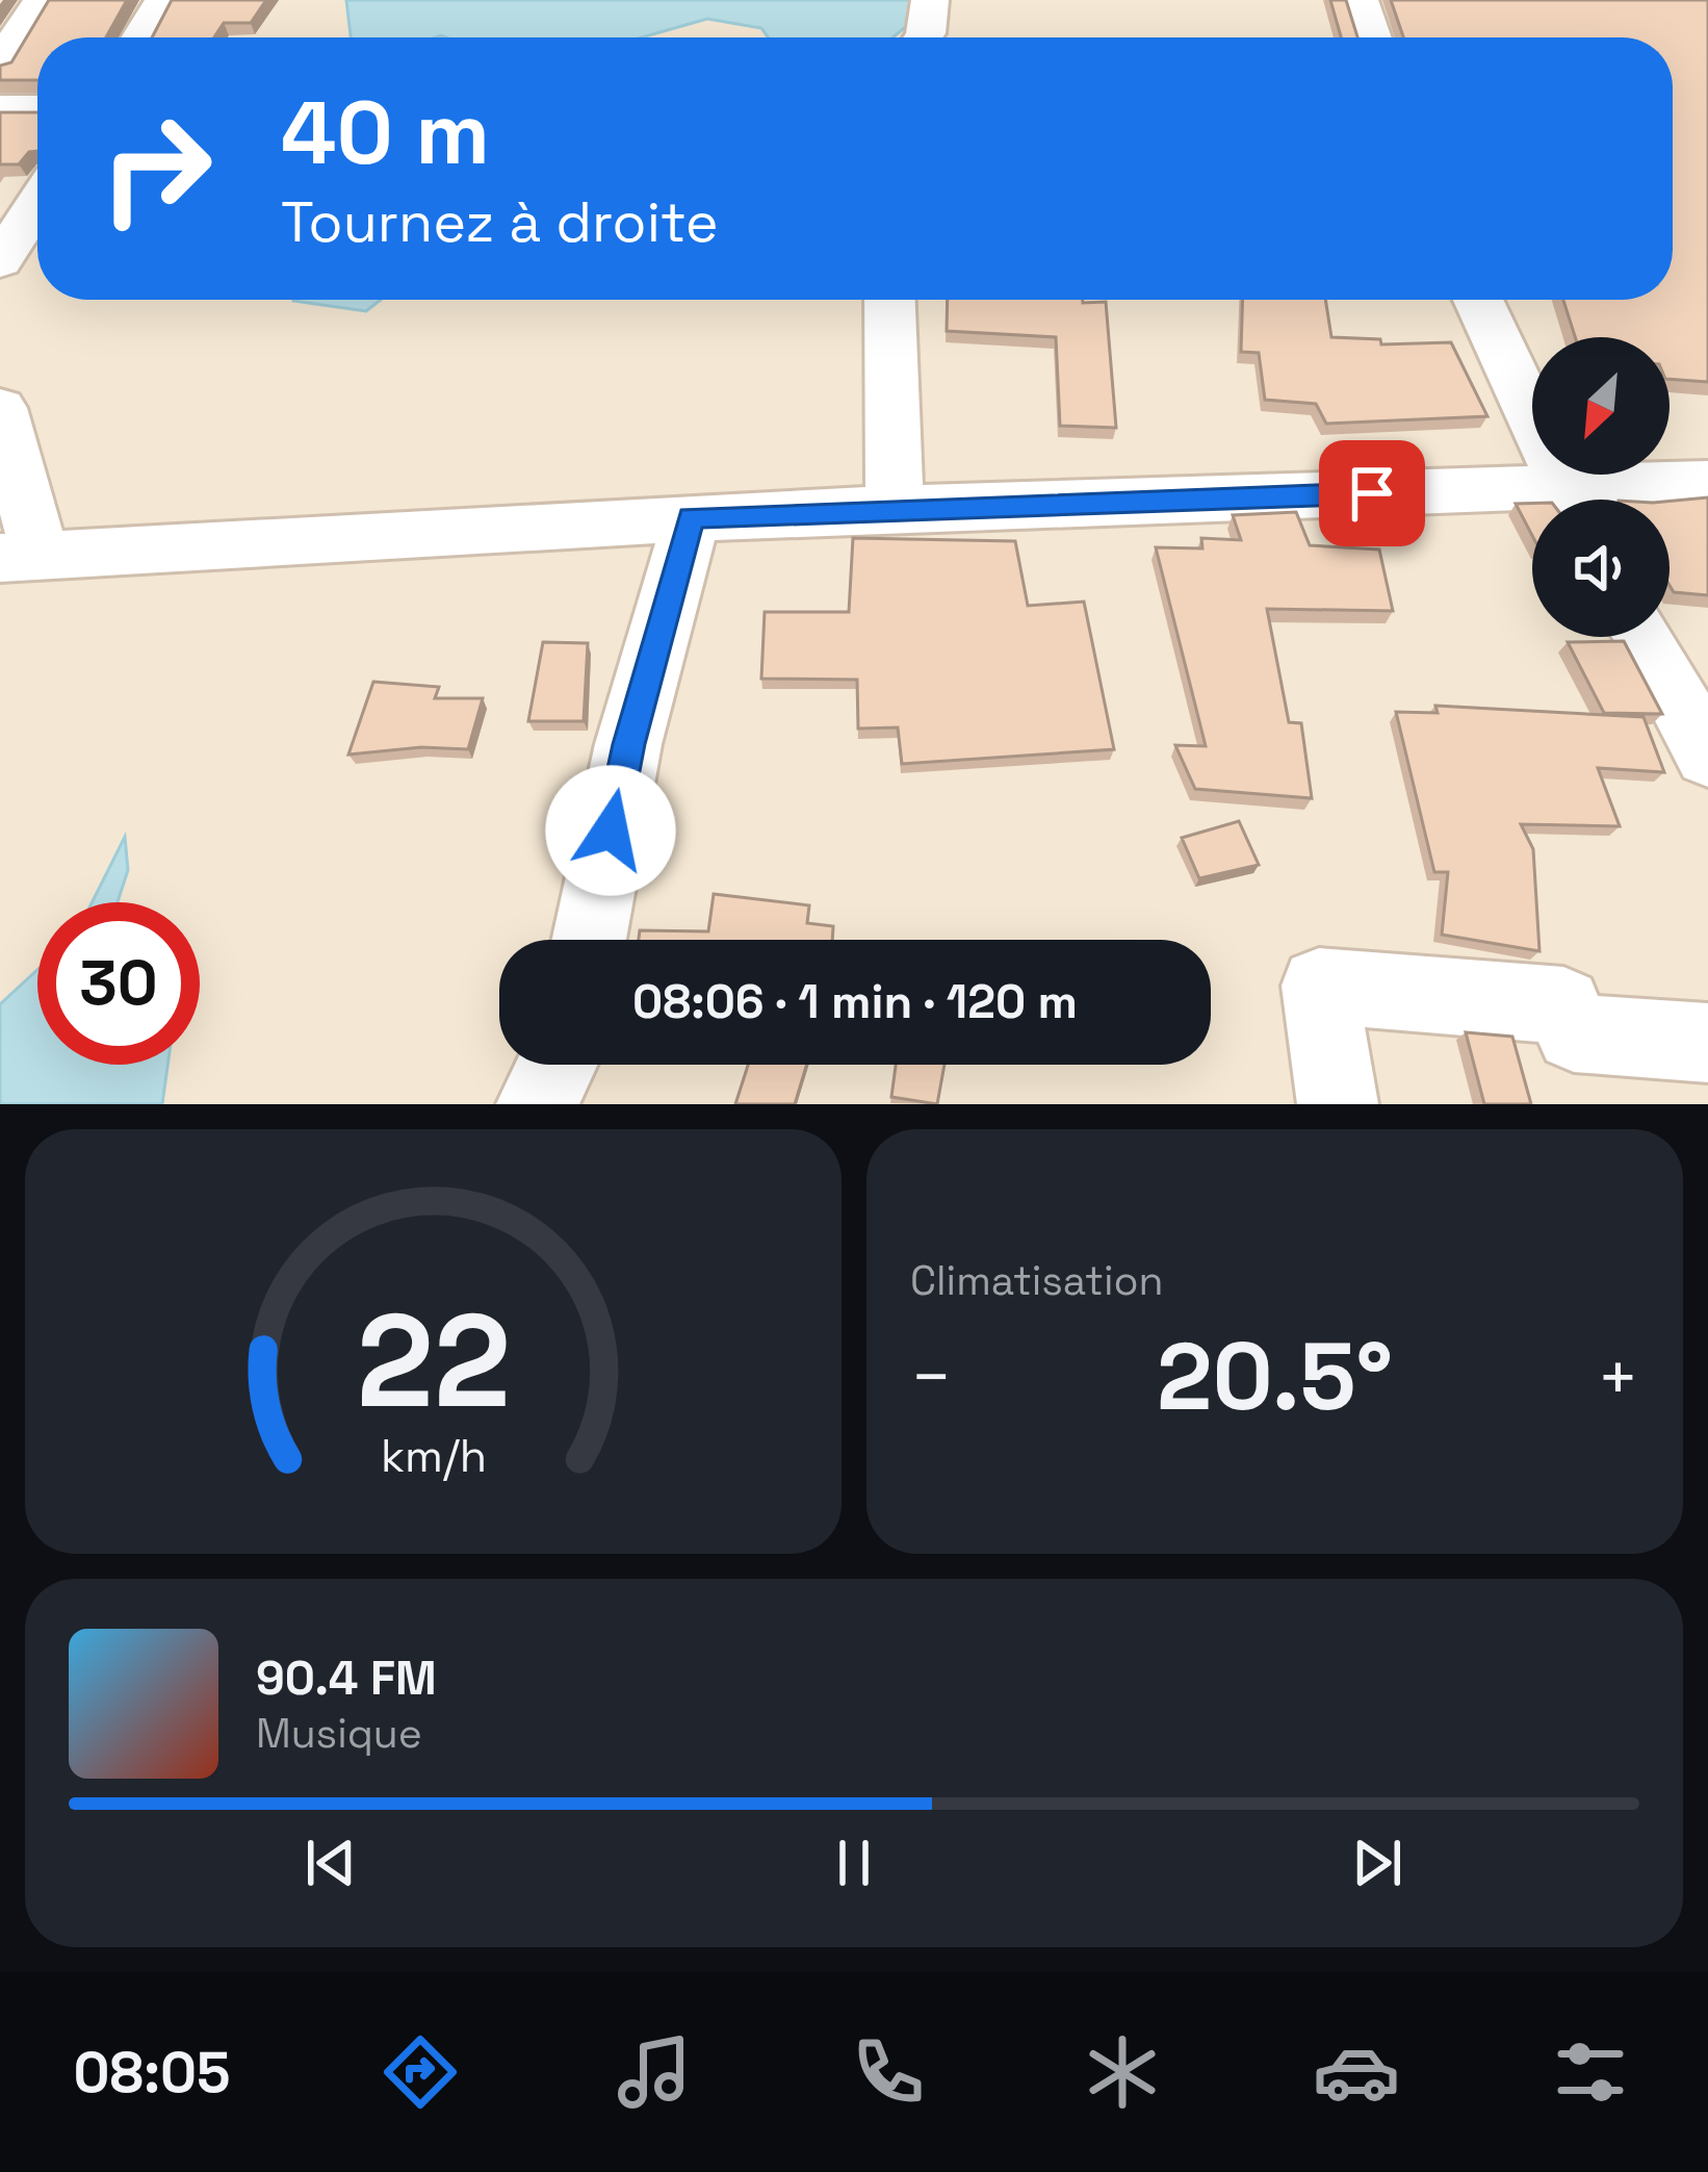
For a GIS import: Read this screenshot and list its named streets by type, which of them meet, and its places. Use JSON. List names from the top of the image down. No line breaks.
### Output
{"north":"bottom left","page":{"turn":["40 m","Tournez à droite"],"limit":"30","trip":"08:06 · 1 min · 120 m","tile":"Climatisation","heat":["−","20.5°","+"],"song":["90.4 FM","Musique"],"tabs":"08:05","gauge":["22","km/h"]}}
